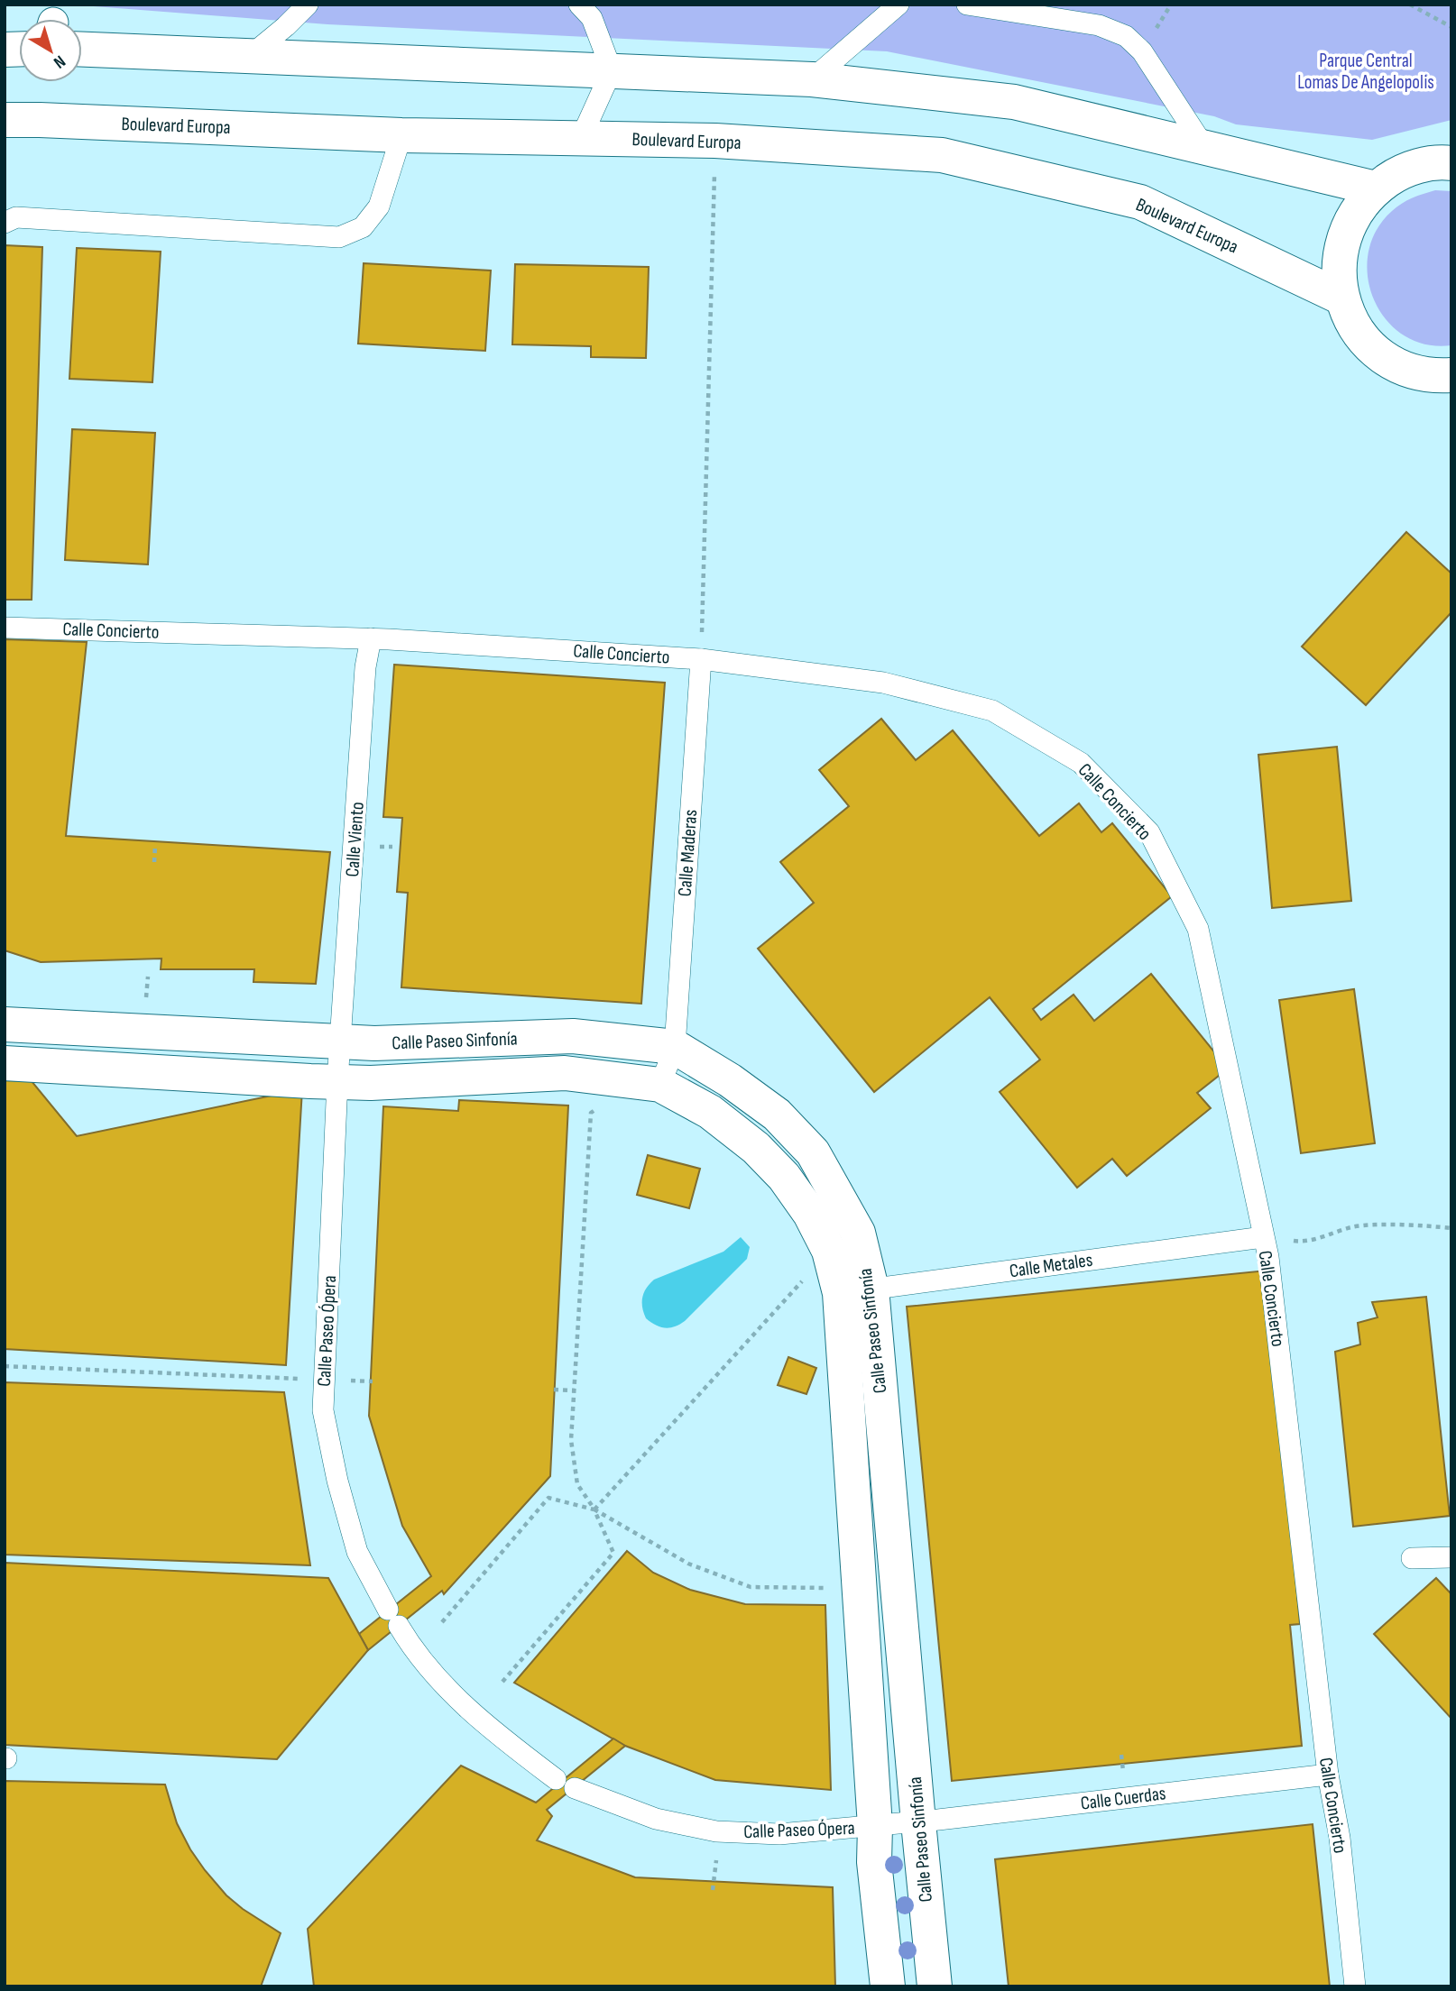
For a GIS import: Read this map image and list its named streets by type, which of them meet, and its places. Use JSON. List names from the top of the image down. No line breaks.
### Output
{"streets":{"street":["Boulevard Europa","Calle Paseo Sinfonía"],"lane":["Calle Concierto","Calle Viento","Calle Maderas","Calle Metales","Calle Paseo Ópera","Calle Cuerdas"]},"crossings":[["Calle Concierto","Calle Viento"],["Calle Concierto","Calle Maderas"],["Calle Concierto","Calle Metales"],["Calle Concierto","Calle Cuerdas"],["Calle Viento","Calle Paseo Sinfonía"],["Calle Viento","Calle Paseo Ópera"],["Calle Maderas","Calle Paseo Sinfonía"],["Calle Paseo Sinfonía","Calle Metales"],["Calle Paseo Sinfonía","Calle Paseo Ópera"],["Calle Paseo Sinfonía","Calle Cuerdas"],["Calle Paseo Ópera","Calle Cuerdas"]],"parks":["Parque Central Lomas De Angelopolis"],"north":"bottom right"}
